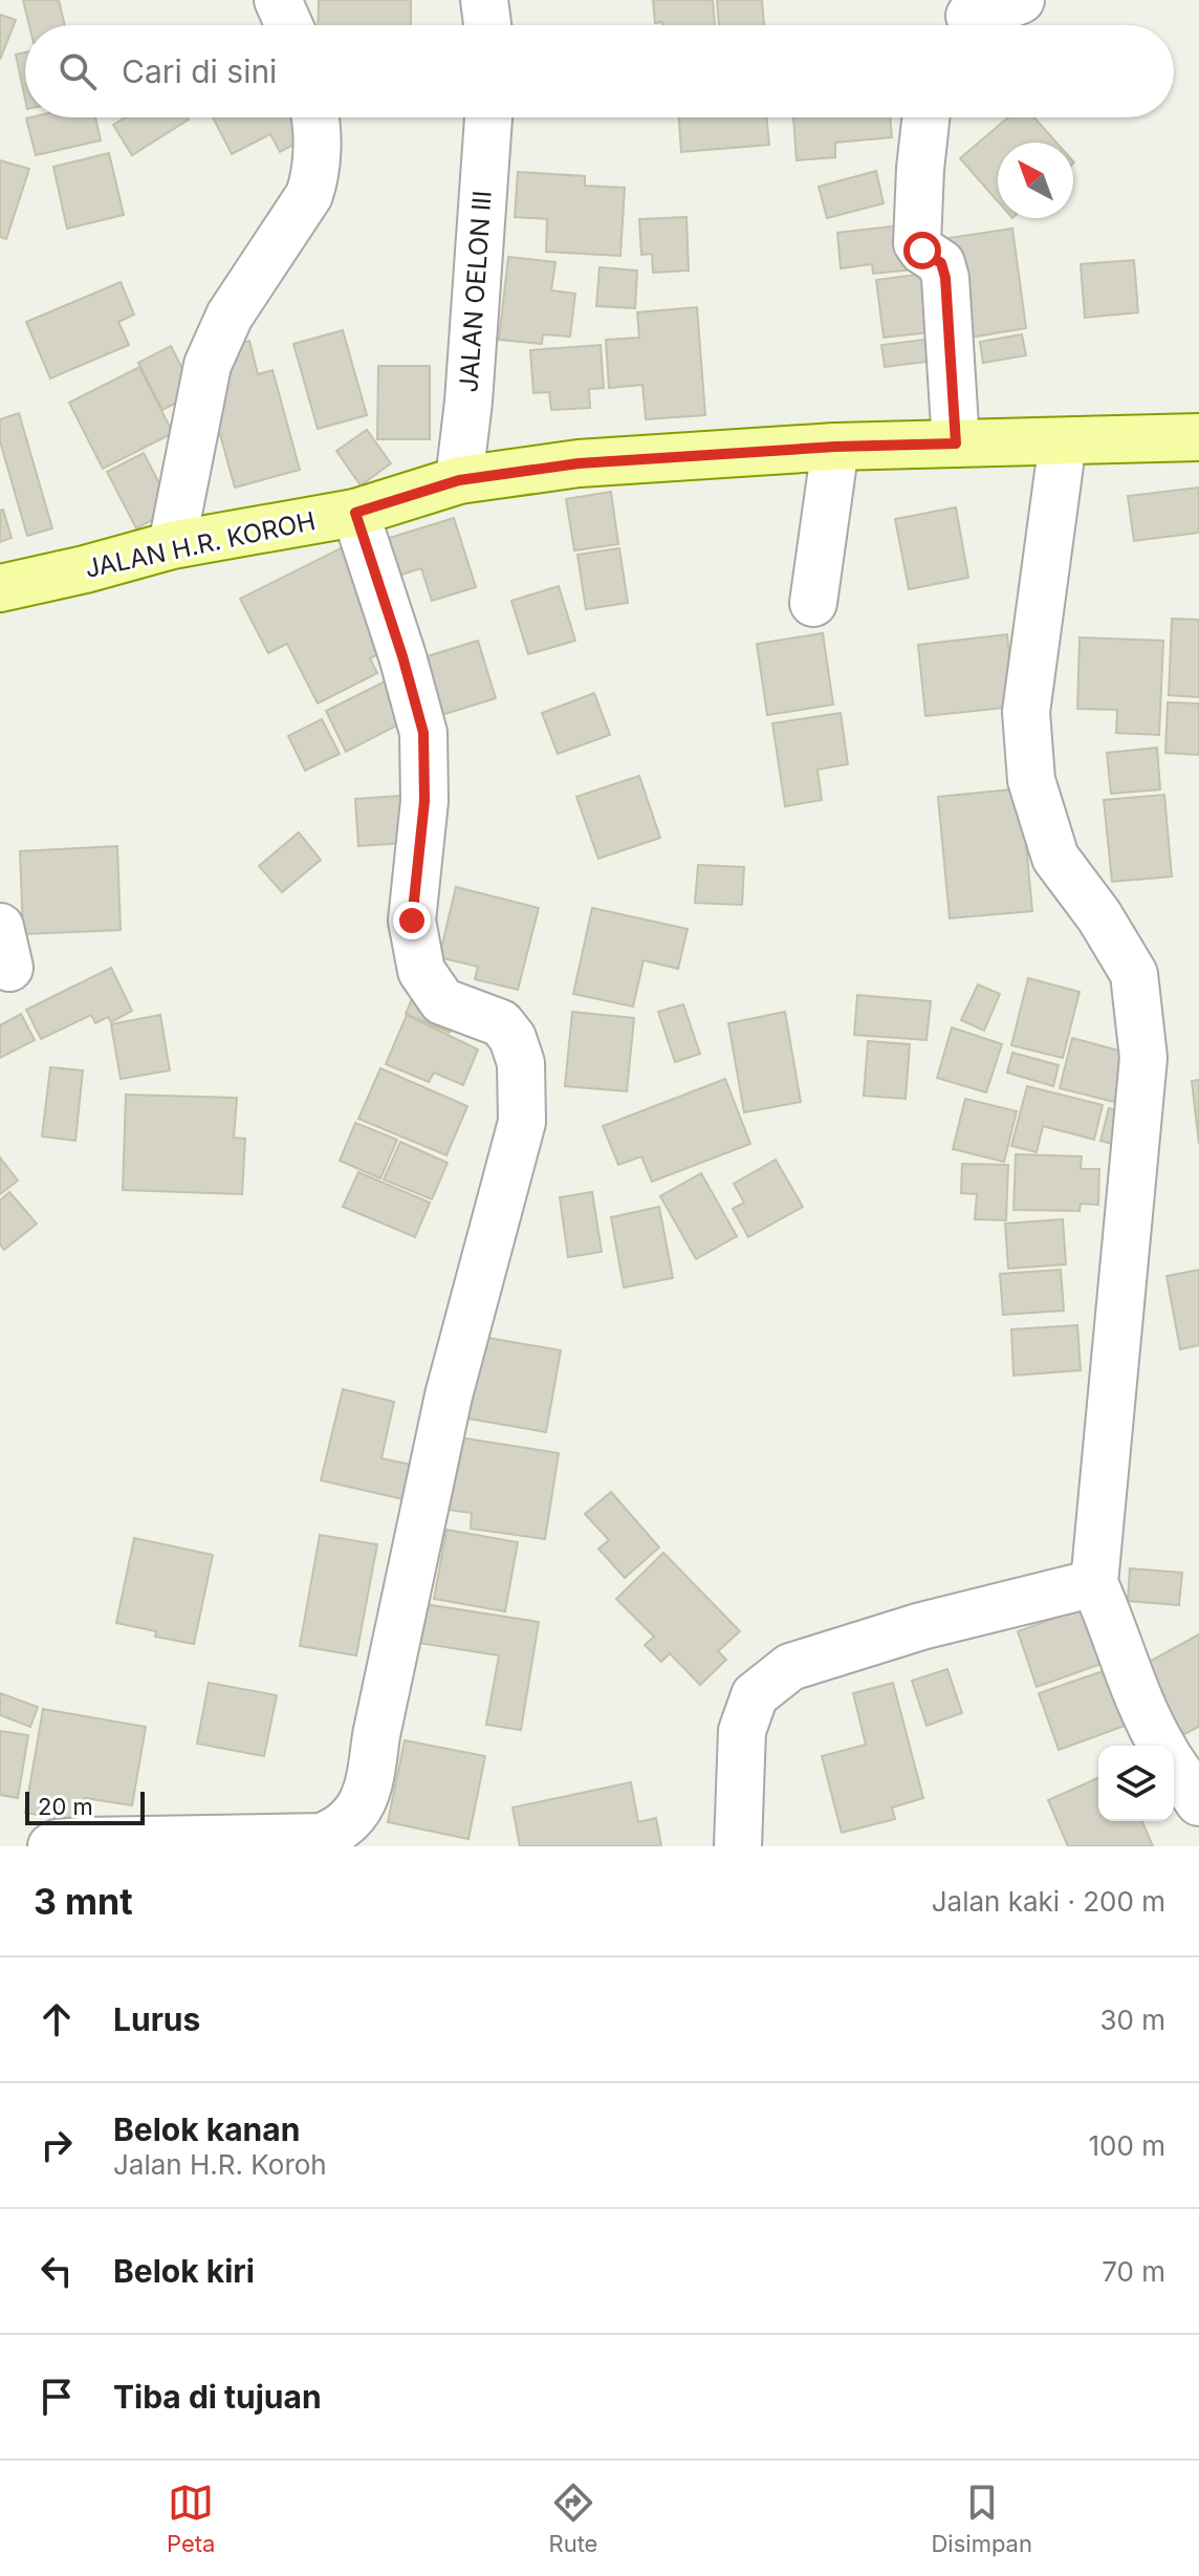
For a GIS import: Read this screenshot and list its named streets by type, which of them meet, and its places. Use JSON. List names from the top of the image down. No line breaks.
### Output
{"streets":{"main road":["JALAN H.R. KOROH"],"street":["JALAN OELON III"]},"crossings":[["JALAN OELON III","JALAN H.R. KOROH"]],"scale_bar":"20 m","north":"top left","page":{"search":"Cari di sini","scale":"20 m","heading":["3 mnt","Jalan kaki · 200 m"],"list":[["Lurus","30 m"],["Belok kanan","Jalan H.R. Koroh","100 m"],["Belok kiri","70 m"],"Tiba di tujuan"],"nav":["Peta","Rute","Disimpan"]}}
